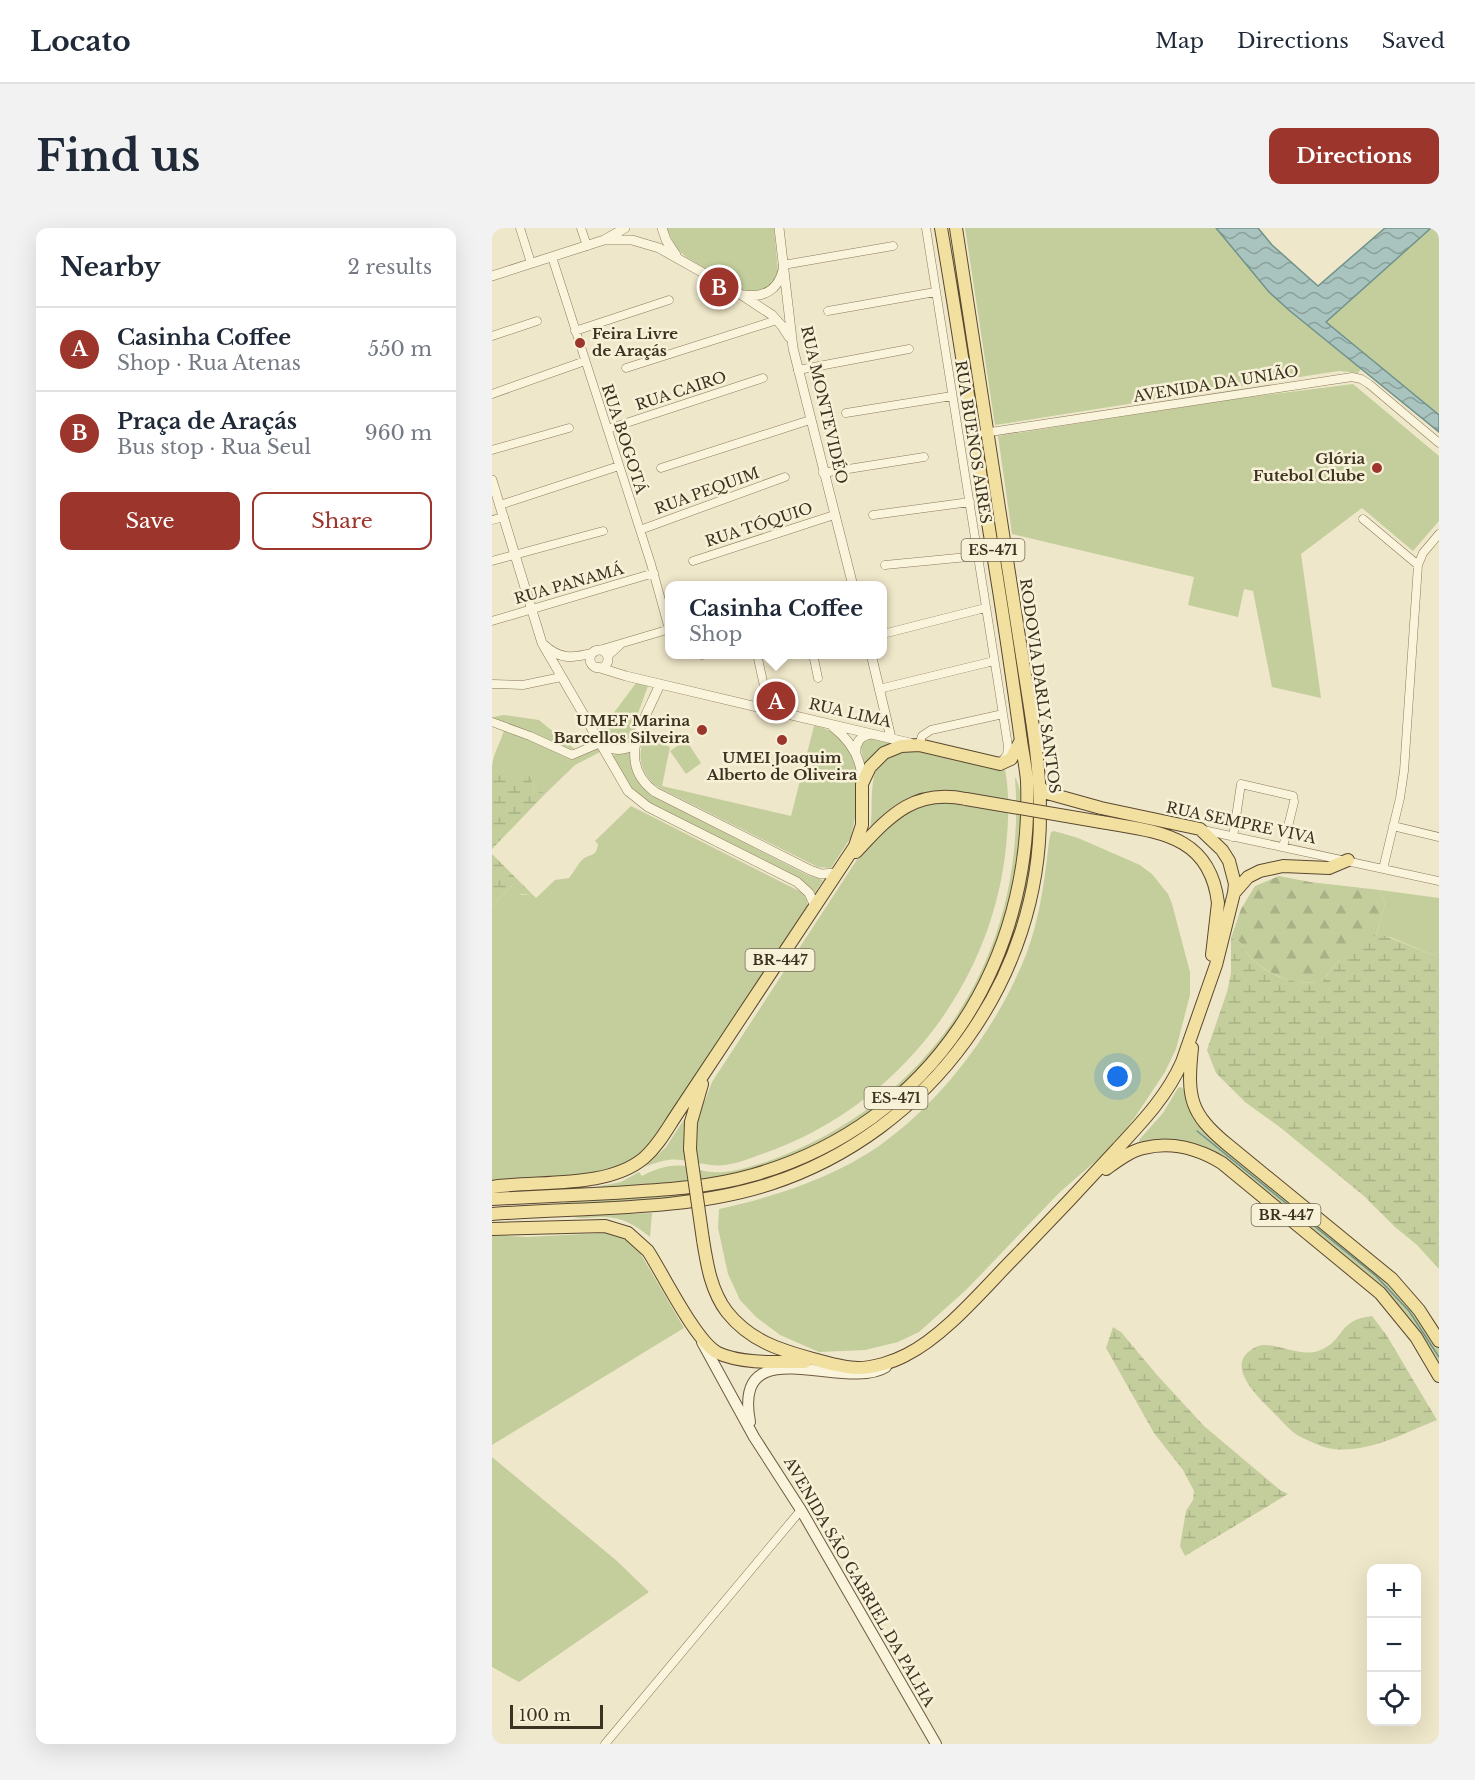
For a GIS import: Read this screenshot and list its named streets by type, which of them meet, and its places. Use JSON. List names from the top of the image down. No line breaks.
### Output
{"streets":{"main road":["ES-471","RODOVIA DARLY SANTOS","RUA LIMA","RUA SEMPRE VIVA","BR-447","AVENIDA SÃO GABRIEL DA PALHA"],"street":["AVENIDA DA UNIÃO","RUA CAIRO","RUA MONTEVIDÉO","RUA BOGOTÁ","RUA BUENOS AIRES","RUA PEQUIM","RUA TÓQUIO","RUA PANAMÁ"]},"crossings":[["AVENIDA DA UNIÃO","RODOVIA DARLY SANTOS"],["RUA CAIRO","RUA BOGOTÁ"],["RUA MONTEVIDÉO","RUA TÓQUIO"],["RUA BOGOTÁ","RUA PEQUIM"],["RUA BOGOTÁ","RUA PANAMÁ"],["RUA BUENOS AIRES","RUA LIMA"],["RODOVIA DARLY SANTOS","RUA LIMA"],["RODOVIA DARLY SANTOS","RUA SEMPRE VIVA"],["RUA SEMPRE VIVA","BR-447"],["BR-447","AVENIDA SÃO GABRIEL DA PALHA"]],"places":["Feira Livre de Araçás","Glória Futebol Clube","UMEF Marina Barcellos Silveira","UMEI Joaquim Alberto de Oliveira"],"scale_bar":"100 m","page":{"header":"Locato","nav":["Map","Directions","Saved"],"buttons":["Directions",["Save","Share"]],"title":"Find us","heading":["Nearby","2 results"],"pins":["B","A"],"list":[{"mark":"A","name":"Casinha Coffee","note":"Shop · Rua Atenas","value":"550 m"},{"mark":"B","name":"Praça de Araçás","note":"Bus stop · Rua Seul","value":"960 m"}],"popup":["Casinha Coffee","Shop"],"map_buttons":["+","−"],"scale":"100 m"}}
